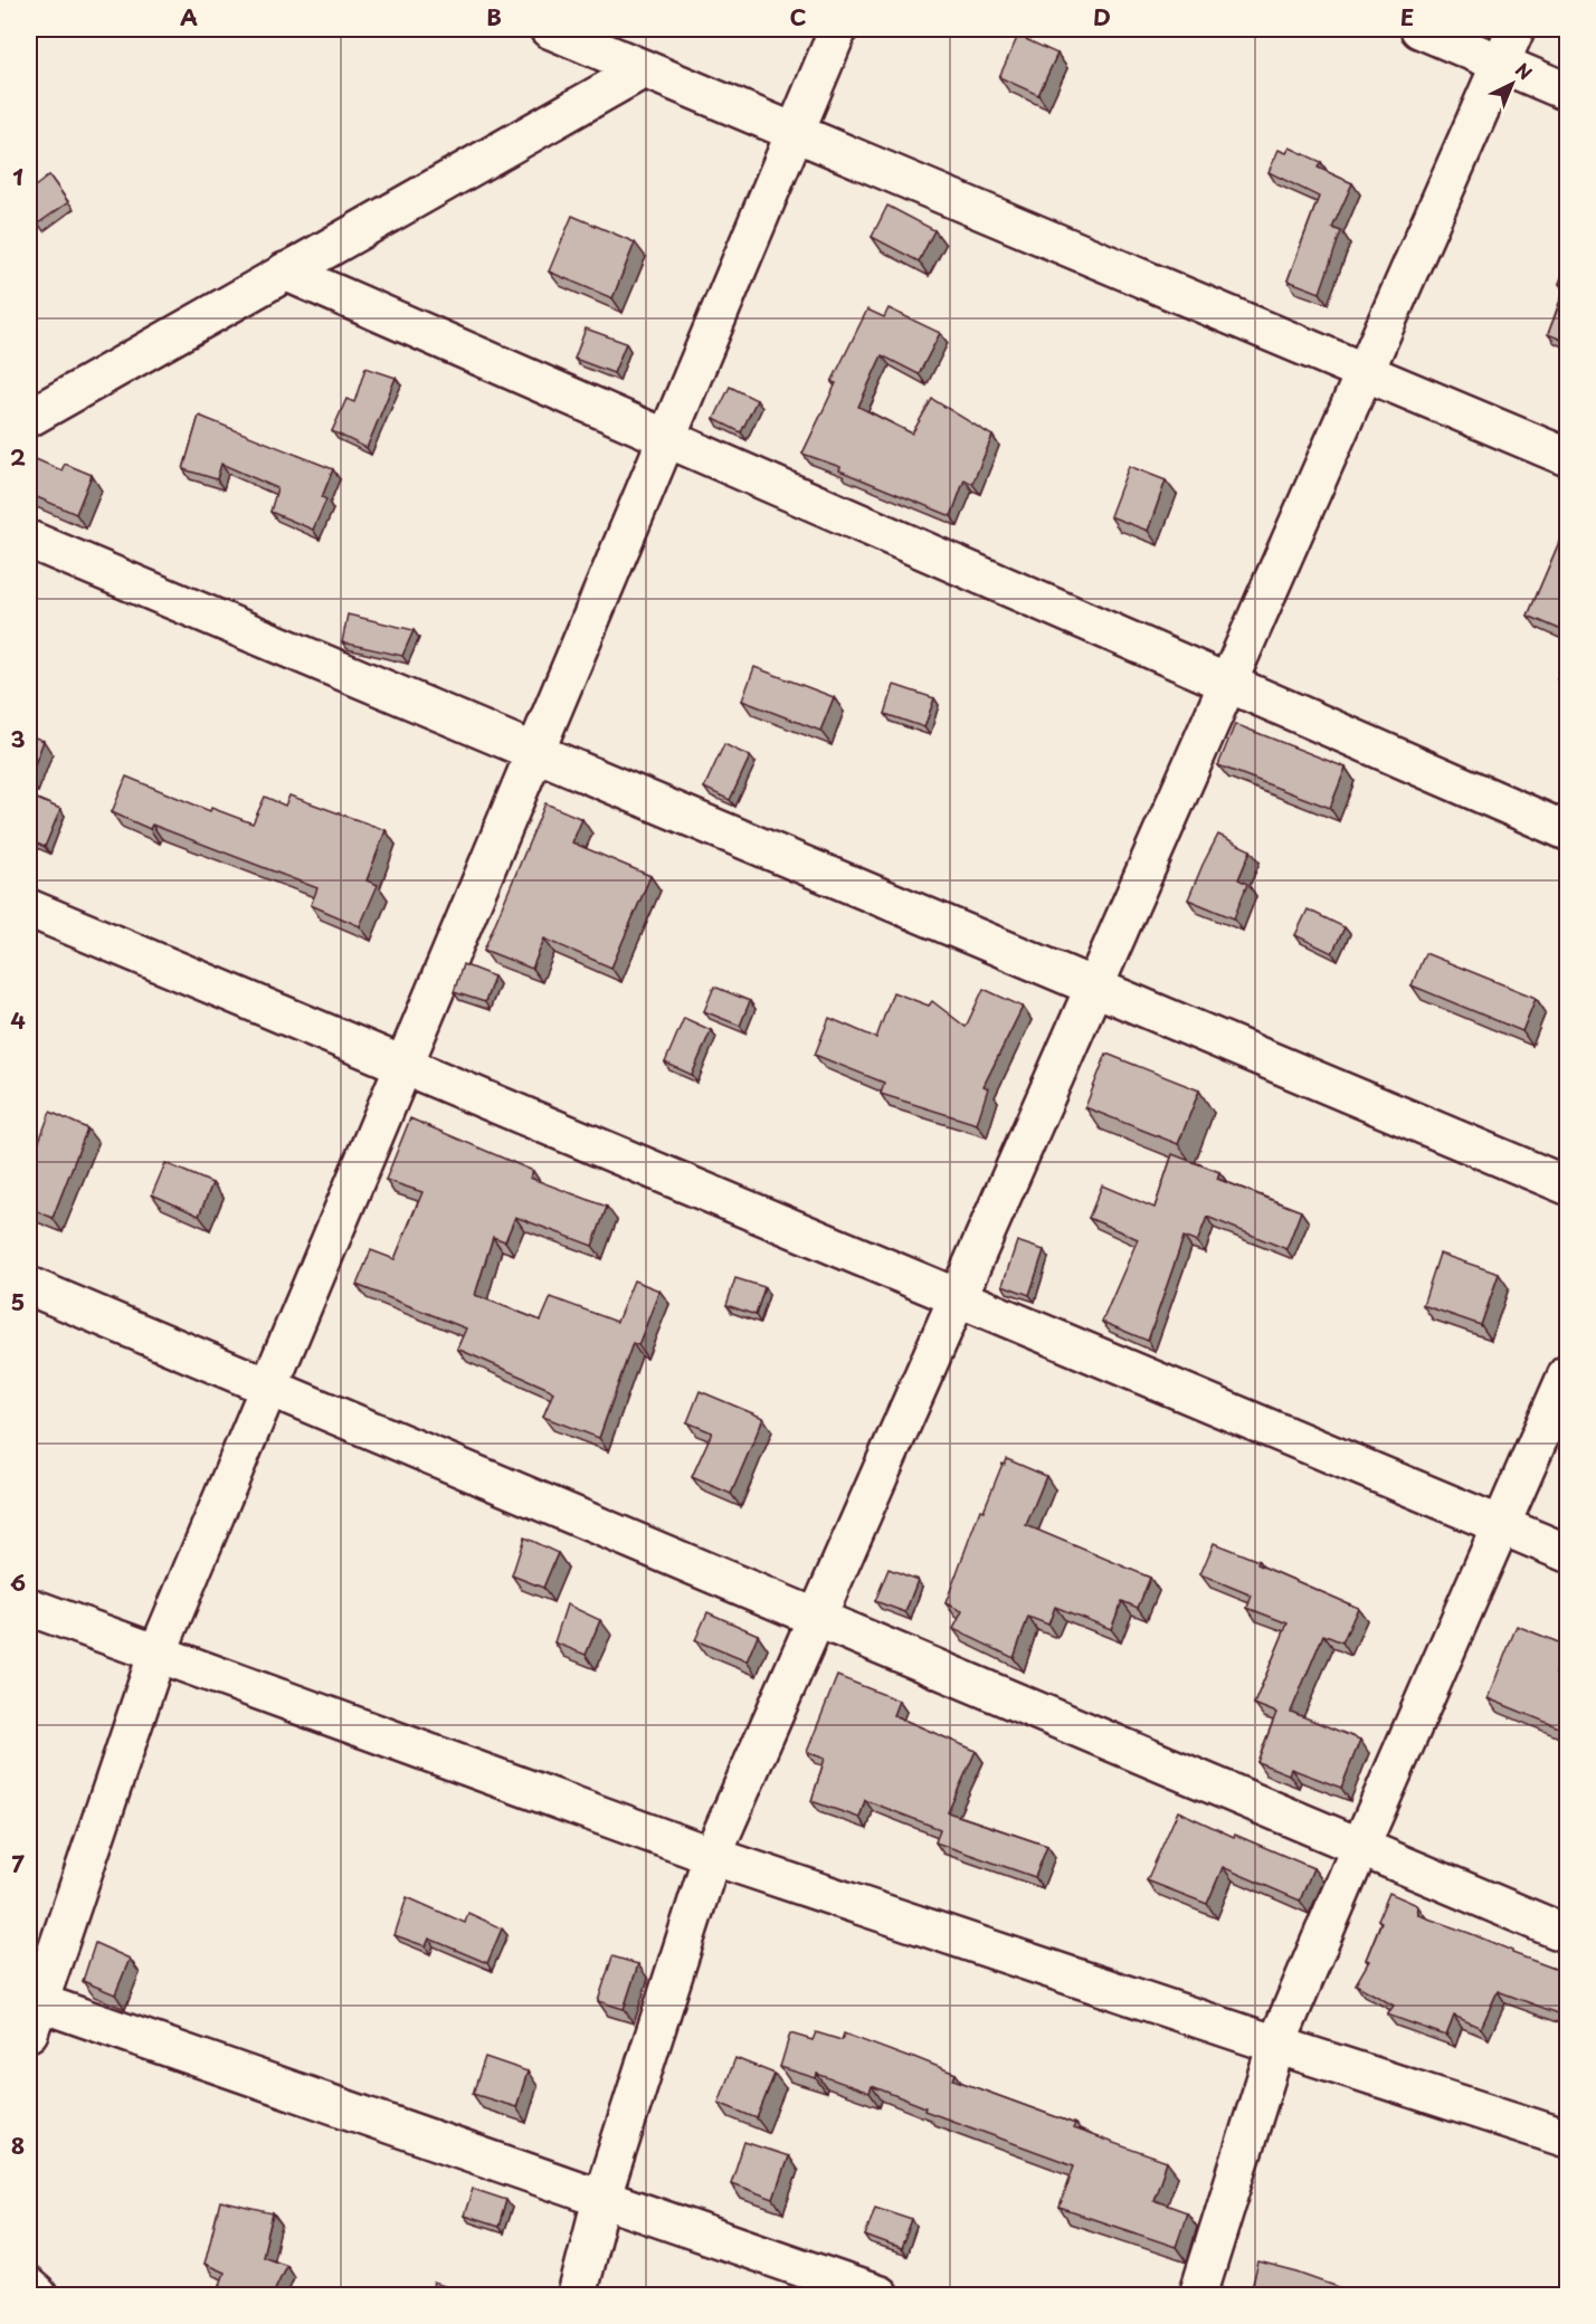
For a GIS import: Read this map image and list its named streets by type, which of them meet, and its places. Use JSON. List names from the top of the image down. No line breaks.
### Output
{"north":"top right","grid":{"columns":["A","B","C","D","E"],"rows":["1","2","3","4","5","6","7","8"]}}
